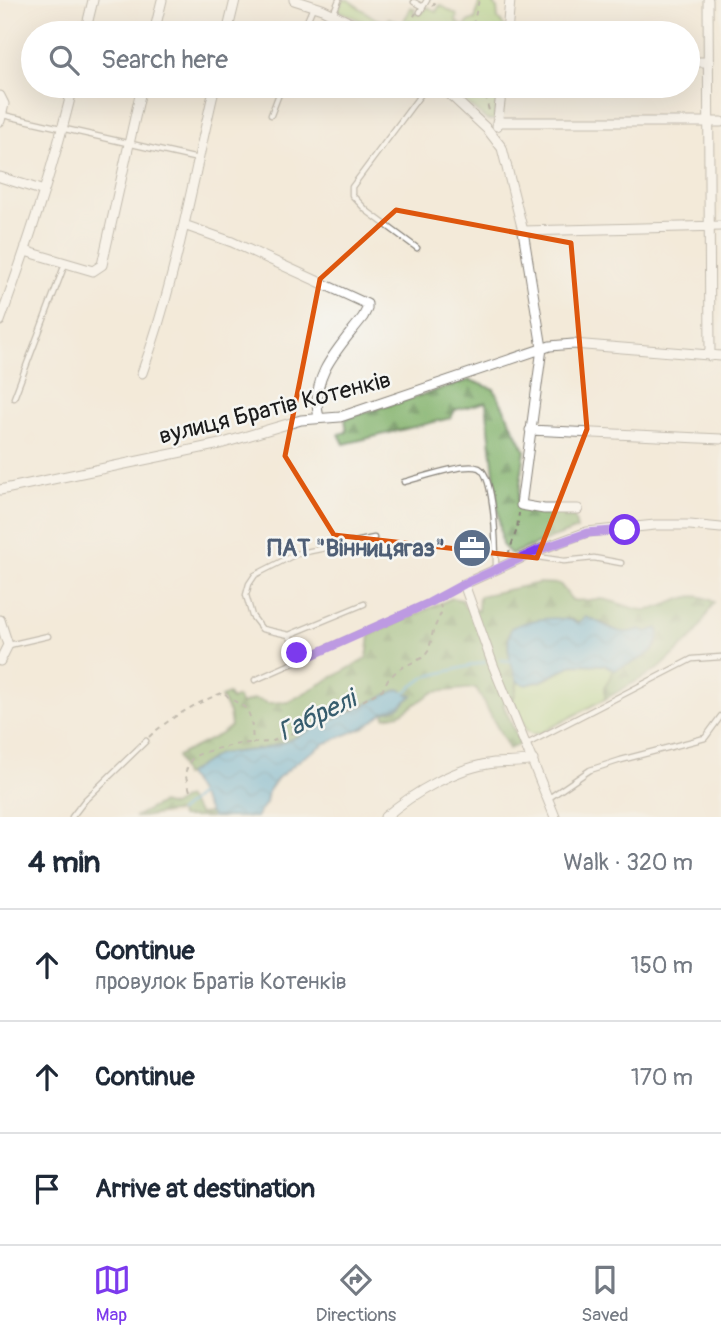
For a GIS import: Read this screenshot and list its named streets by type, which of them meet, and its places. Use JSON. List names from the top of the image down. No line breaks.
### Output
{"streets":{"street":["вулиця Братів Котенків"]},"water":["Габрелі"],"places":{"office":["ПАТ \"Вінницягаз\""]},"page":{"search":"Search here","heading":["4 min","Walk · 320 m"],"list":[["Continue","провулок Братів Котенків","150 m"],["Continue","170 m"],"Arrive at destination"],"nav":["Map","Directions","Saved"]}}
